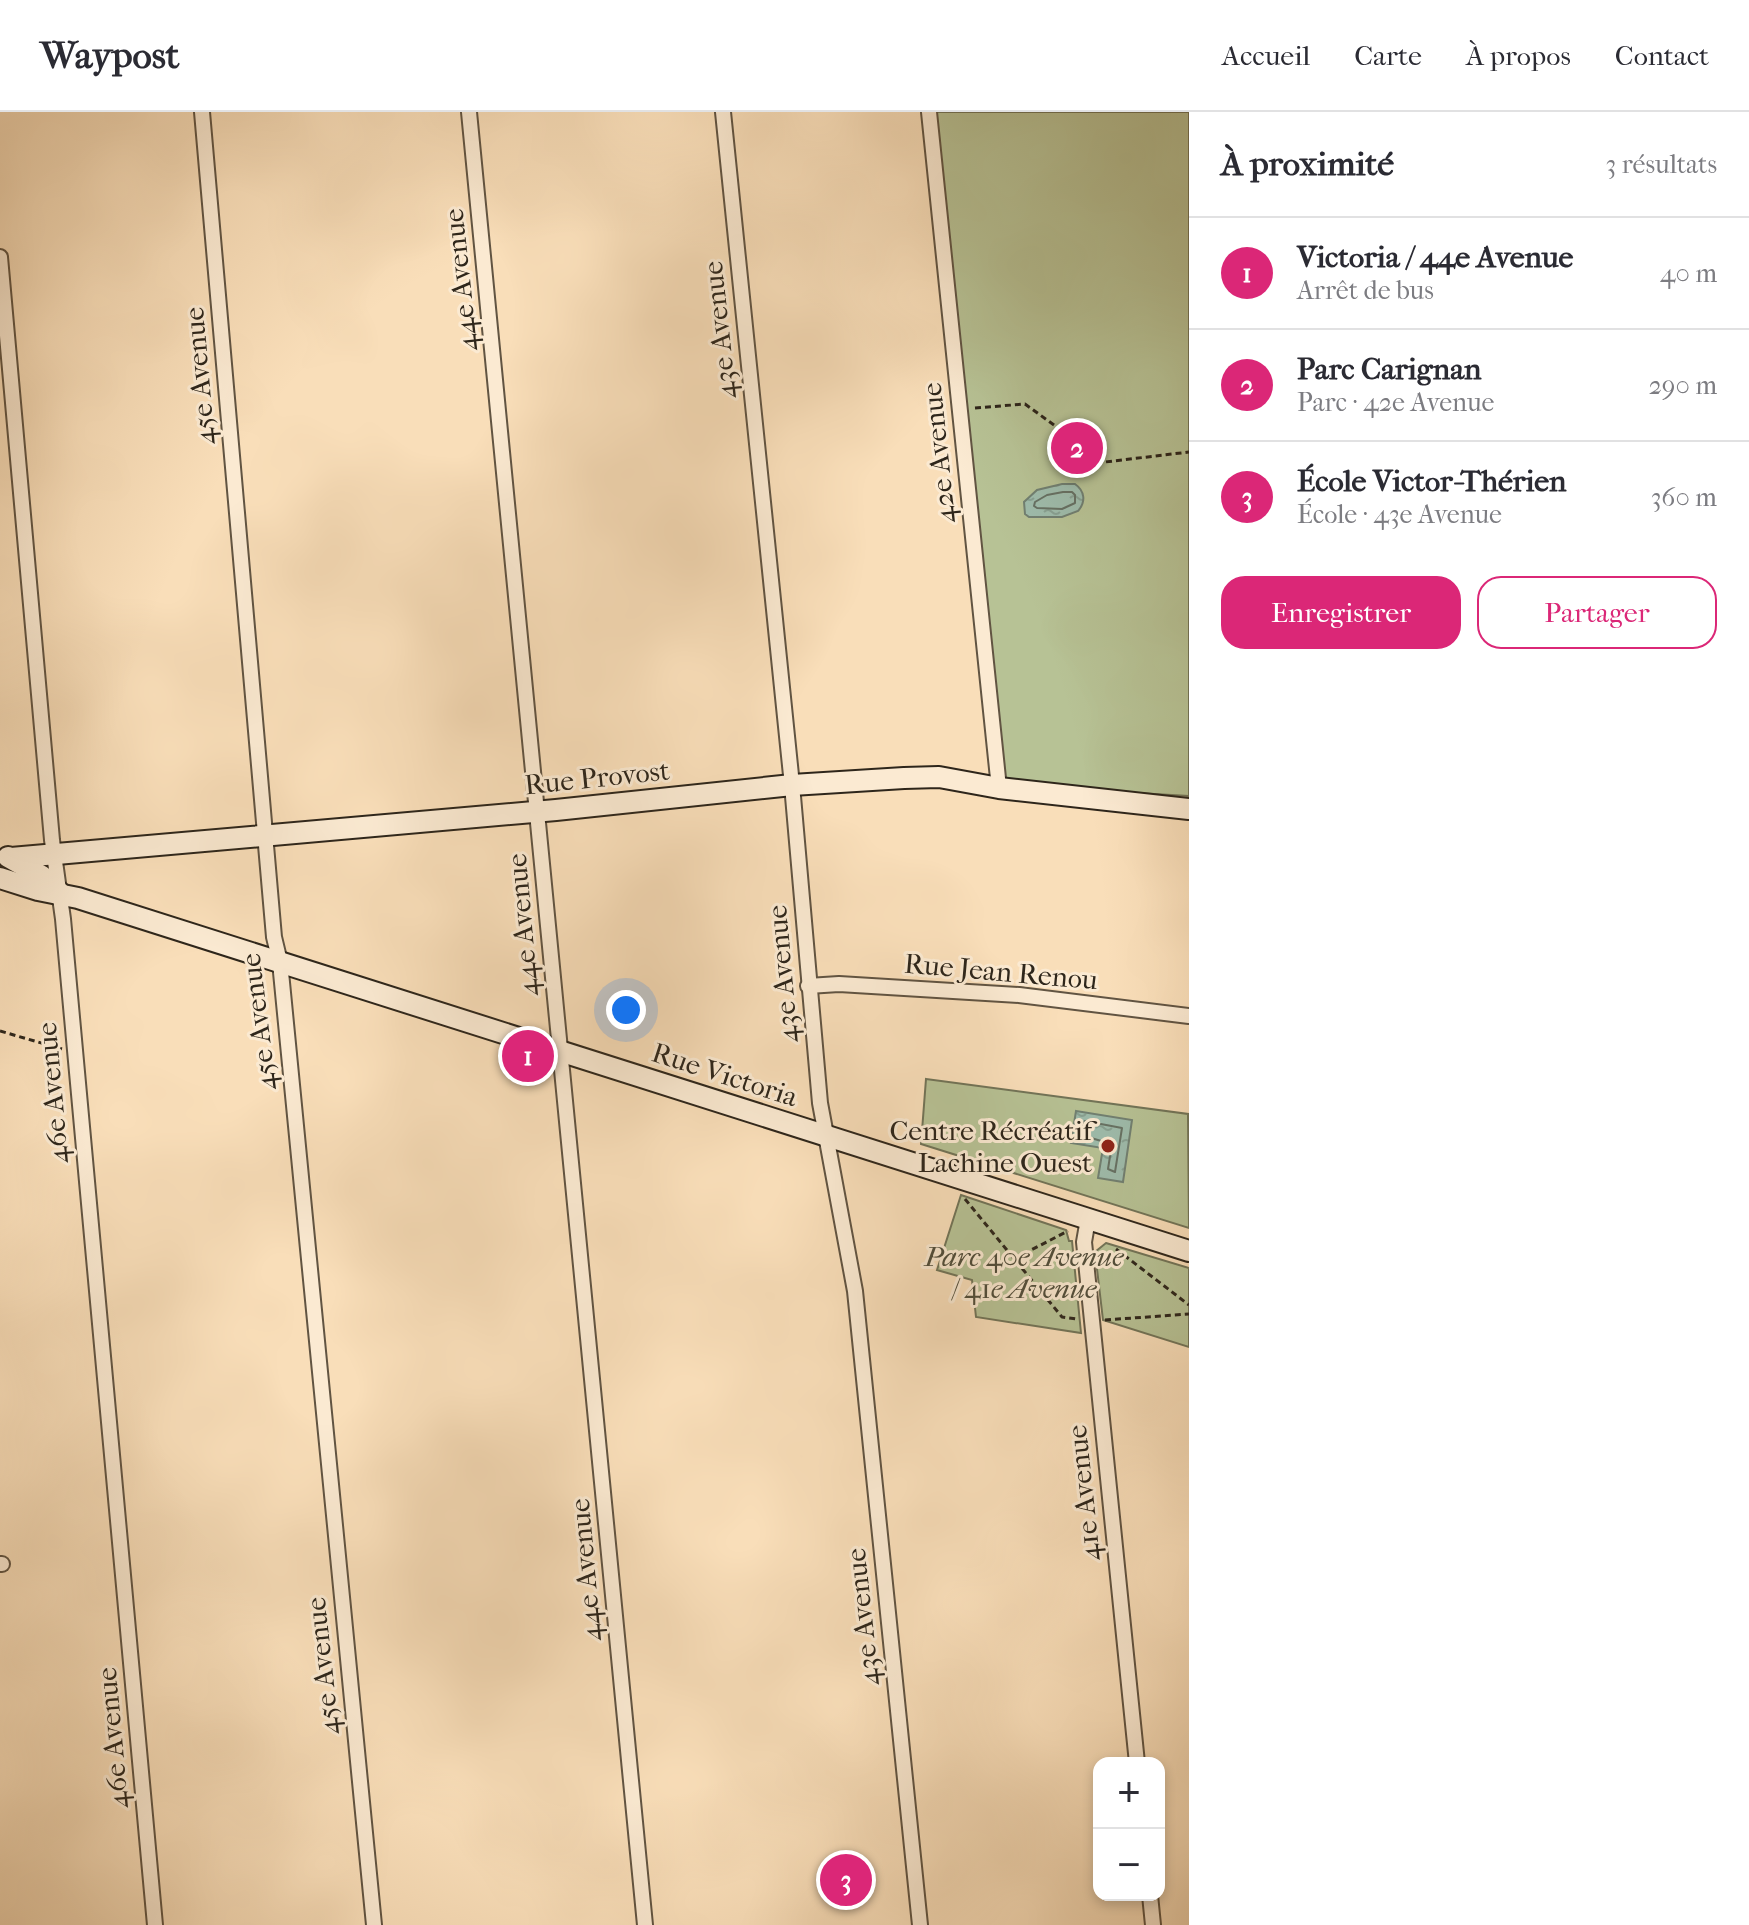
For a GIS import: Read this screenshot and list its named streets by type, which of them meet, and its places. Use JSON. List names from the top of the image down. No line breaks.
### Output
{"streets":{"main road":["Rue Provost","Rue Victoria"],"street":["44e Avenue","43e Avenue","45e Avenue","42e Avenue","Rue Jean Renou","46e Avenue","41e Avenue"]},"crossings":[["44e Avenue","Rue Provost"],["44e Avenue","Rue Victoria"],["43e Avenue","Rue Provost"],["43e Avenue","Rue Jean Renou"],["43e Avenue","Rue Victoria"],["45e Avenue","Rue Provost"],["45e Avenue","Rue Victoria"],["42e Avenue","Rue Provost"],["Rue Provost","Rue Victoria"],["Rue Provost","46e Avenue"],["Rue Victoria","46e Avenue"],["Rue Victoria","41e Avenue"]],"parks":["Parc 40e Avenue / 41e Avenue"],"places":["Centre Récréatif Lachine Ouest"],"page":{"header":"Waypost","nav":["Accueil","Carte","À propos","Contact"],"heading":["À proximité","3 résultats"],"list":[{"mark":"1","name":"Victoria / 44e Avenue","note":"Arrêt de bus","value":"40 m"},{"mark":"2","name":"Parc Carignan","note":"Parc · 42e Avenue","value":"290 m"},{"mark":"3","name":"École Victor-Thérien","note":"École · 43e Avenue","value":"360 m"}],"pins":["2","1","3"],"buttons":["Enregistrer","Partager"],"map_buttons":["+","−"]}}
